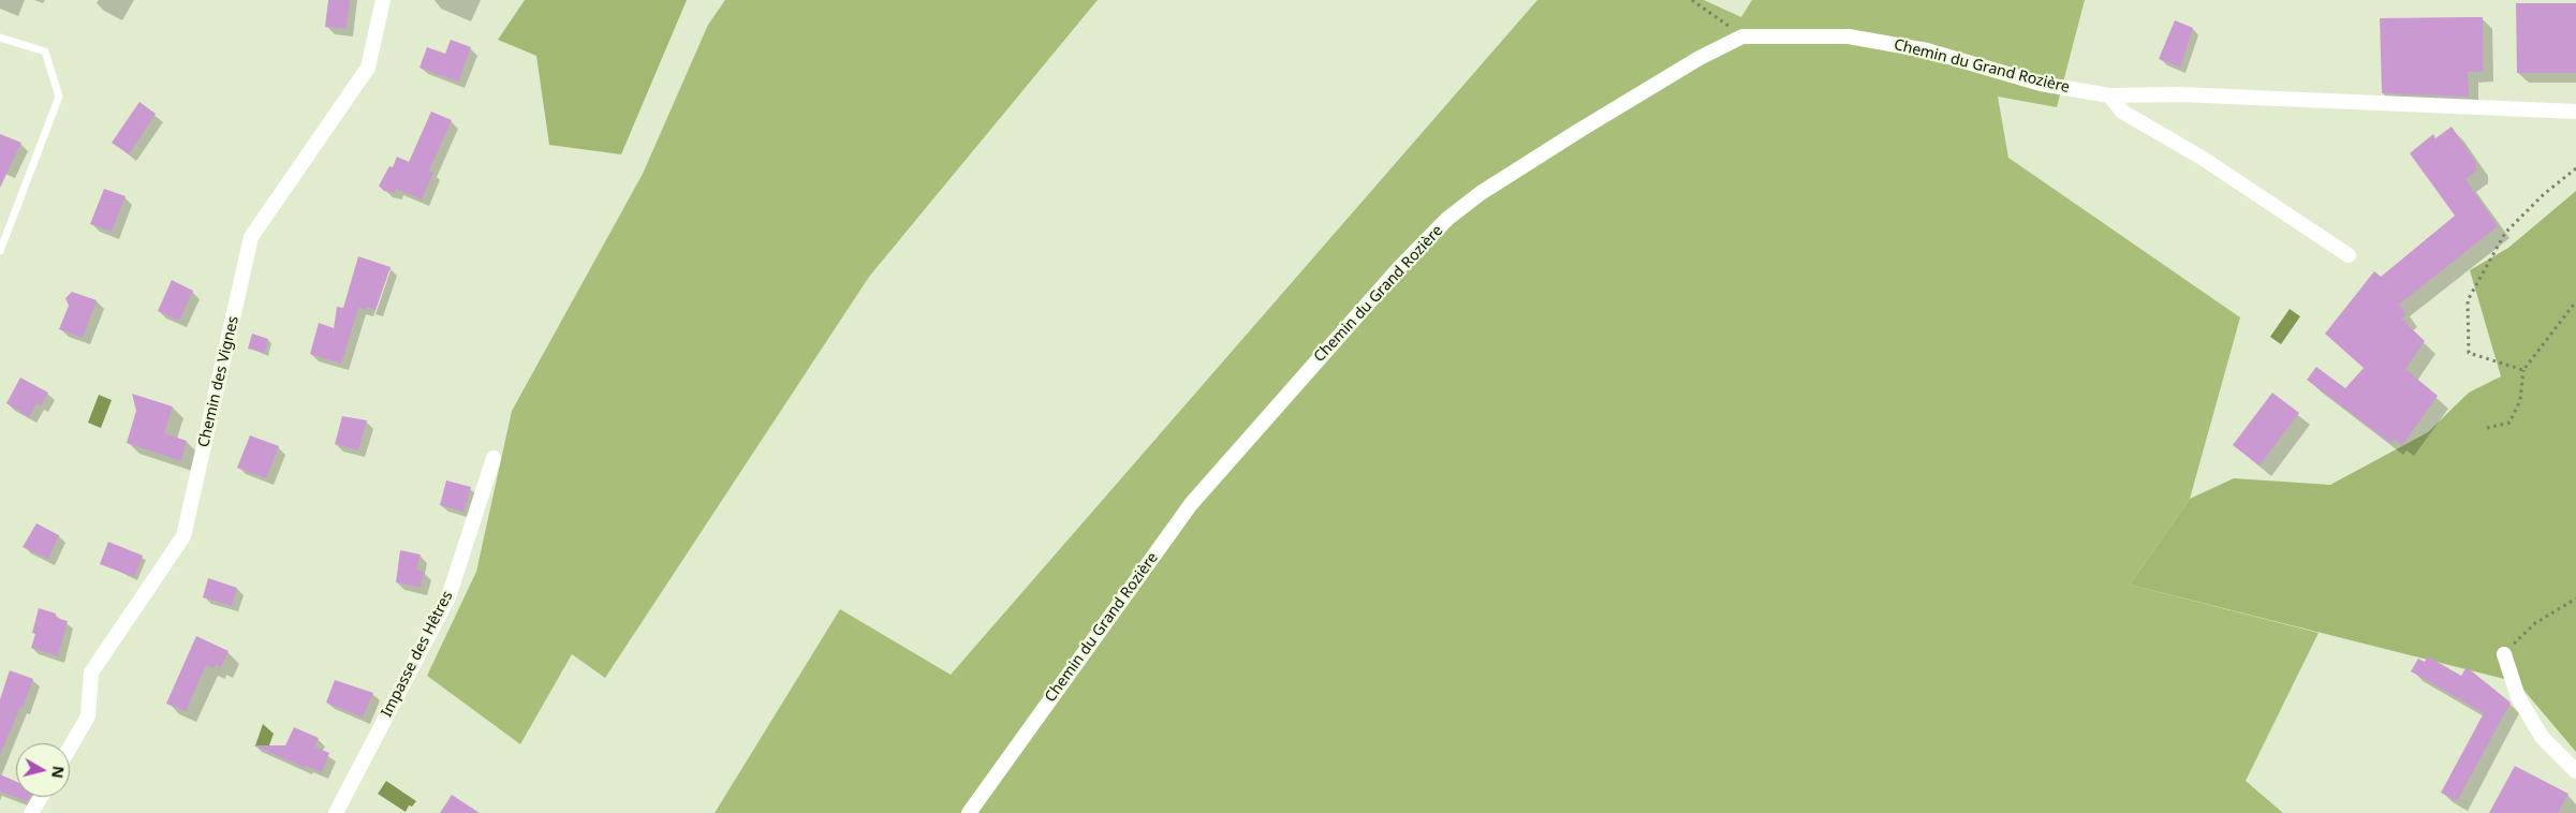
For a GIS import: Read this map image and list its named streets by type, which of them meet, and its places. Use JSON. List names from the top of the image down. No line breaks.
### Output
{"streets":{"street":["Chemin du Grand Rozière","Chemin des Vignes","Impasse des Hêtres"]},"north":"right"}
